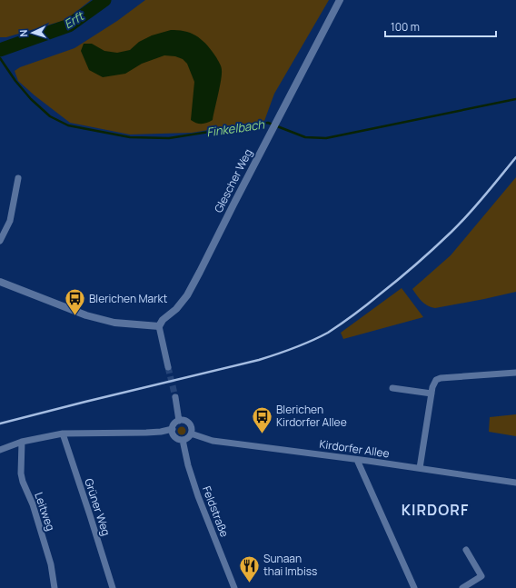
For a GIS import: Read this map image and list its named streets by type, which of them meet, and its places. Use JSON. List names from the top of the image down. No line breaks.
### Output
{"streets":{"street":["Glescher Weg","Kirdorfer Allee","Grüner Weg","Leitweg","Feldstraße"]},"crossings":[["Kirdorfer Allee","Feldstraße"]],"districts":["KIRDORF"],"water":["Erft","Finkelbach"],"places":{"bus stop":["Blerichen Markt","Blerichen Kirdorfer Allee"],"restaurant":["Sunaan thai Imbiss"]},"scale_bar":"100 m","north":"left"}
